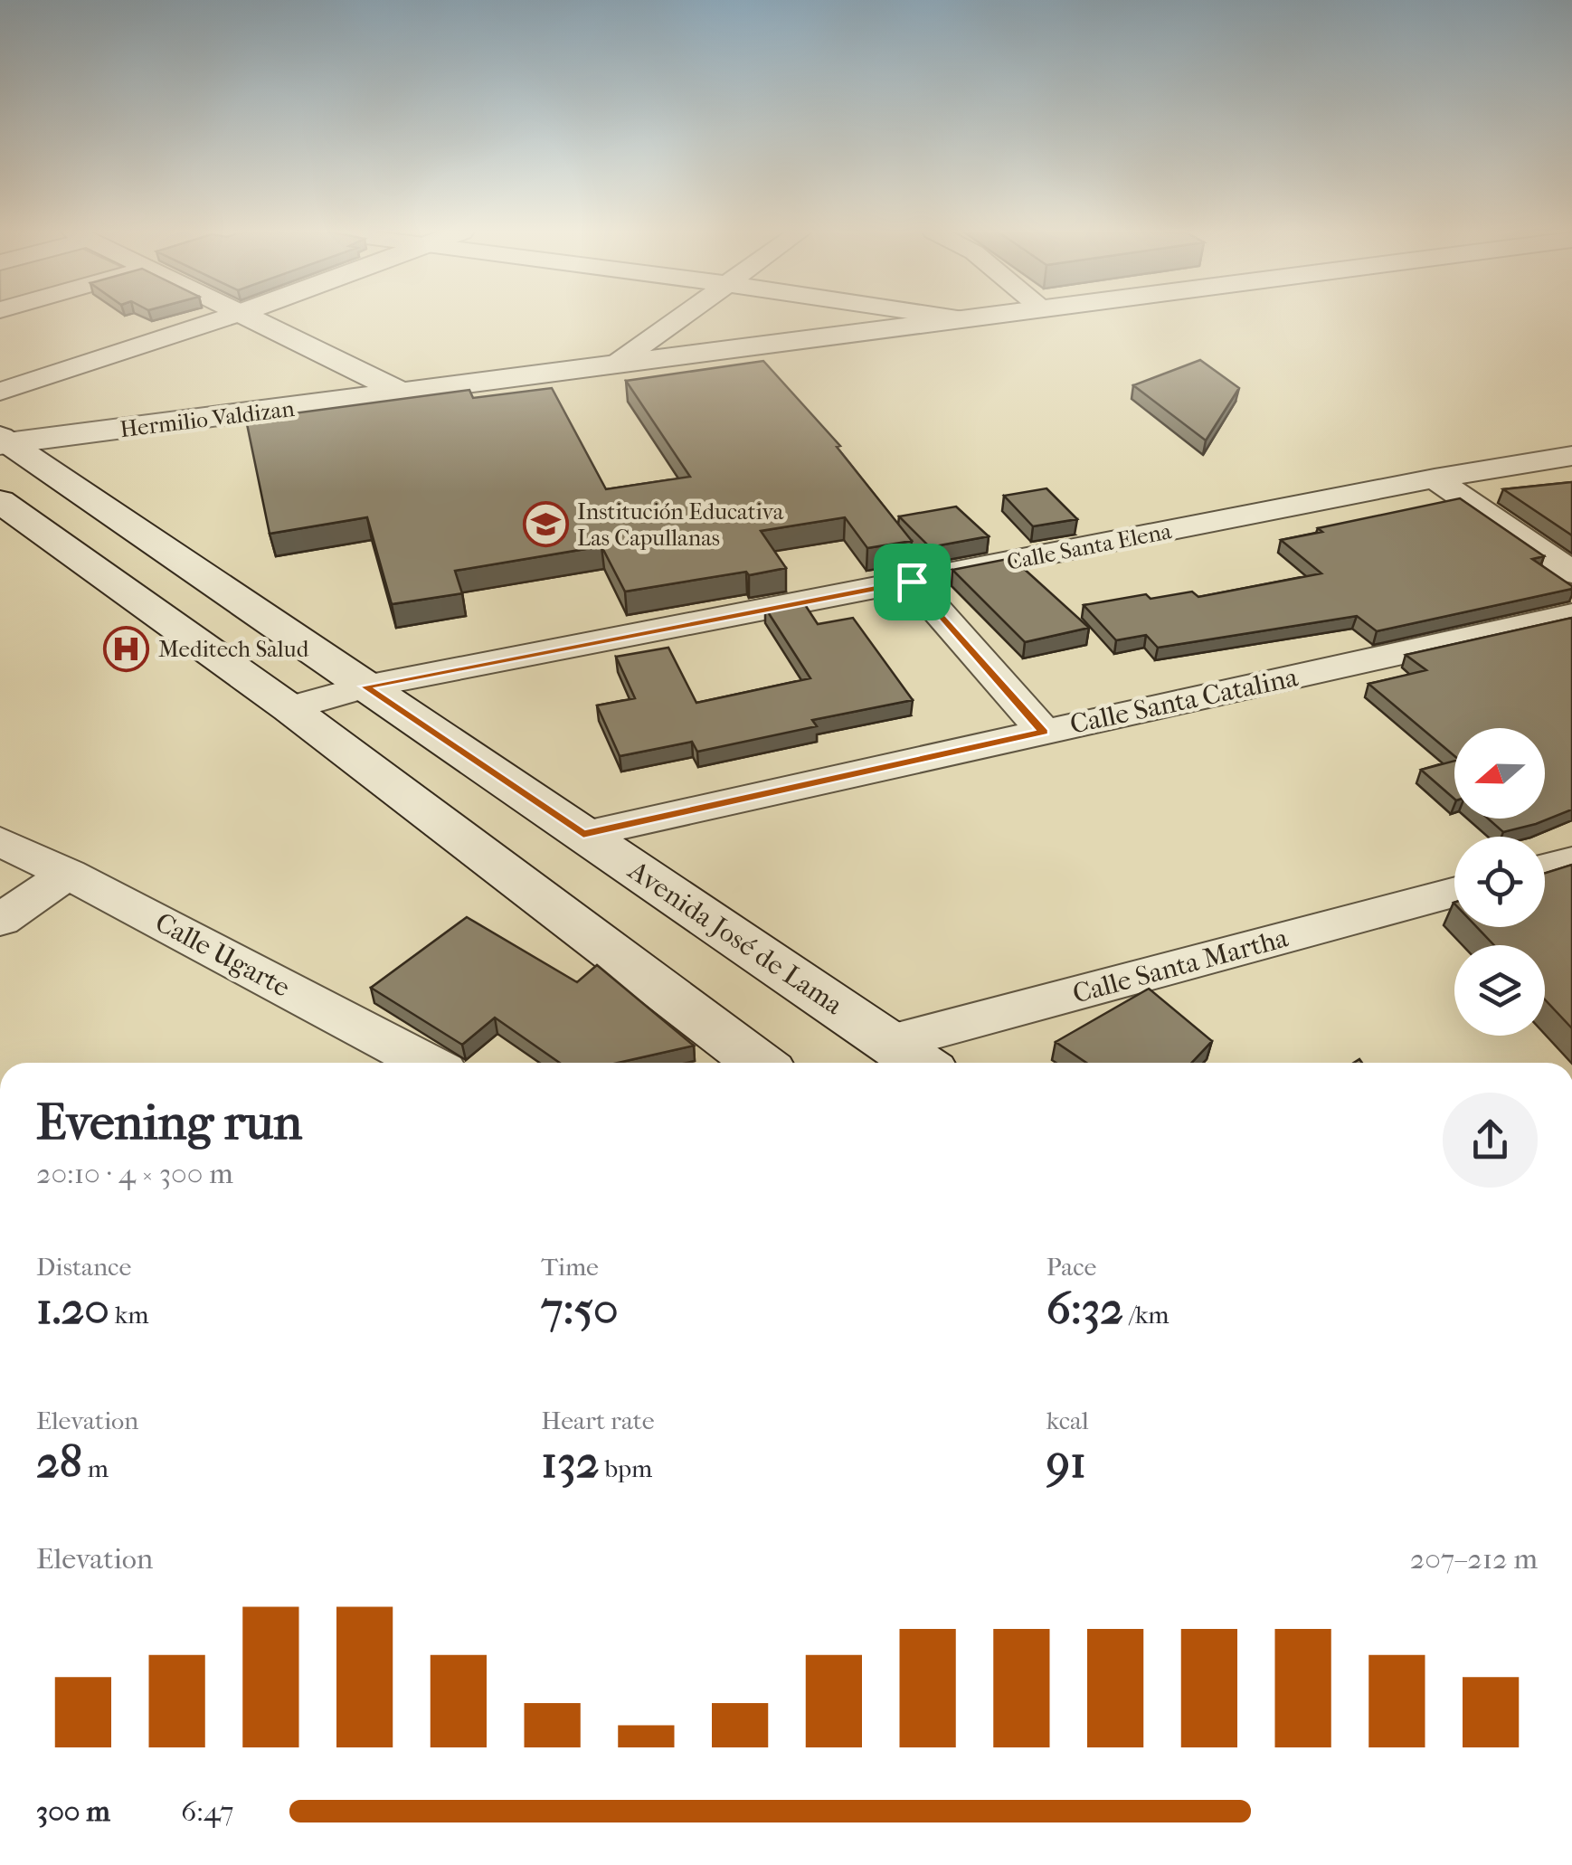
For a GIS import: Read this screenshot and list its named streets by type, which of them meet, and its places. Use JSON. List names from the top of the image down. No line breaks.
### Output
{"streets":{"street":["Hermilio Valdizan","Calle Santa Elena","Calle Santa Catalina","Avenida José de Lama","Calle Ugarte","Calle Santa Martha"]},"crossings":[["Hermilio Valdizan","Avenida José de Lama"],["Calle Santa Elena","Avenida José de Lama"],["Calle Santa Catalina","Avenida José de Lama"],["Avenida José de Lama","Calle Santa Martha"]],"places":{"school or university":["Institución Educativa Las Capullanas"],"hospital":["Meditech Salud"]},"north":"left","page":{"heading":["Evening run","20:10 · 4 × 300 m"],"stats":[["Distance","1.20 km"],["Time","7:50"],["Pace","6:32 /km"],["Elevation","28 m"],["Heart rate","132 bpm"],["kcal","91"]],"chart":["Elevation","207–212 m"],"list":[{"name":"300 m","note":"6:47"}]}}
